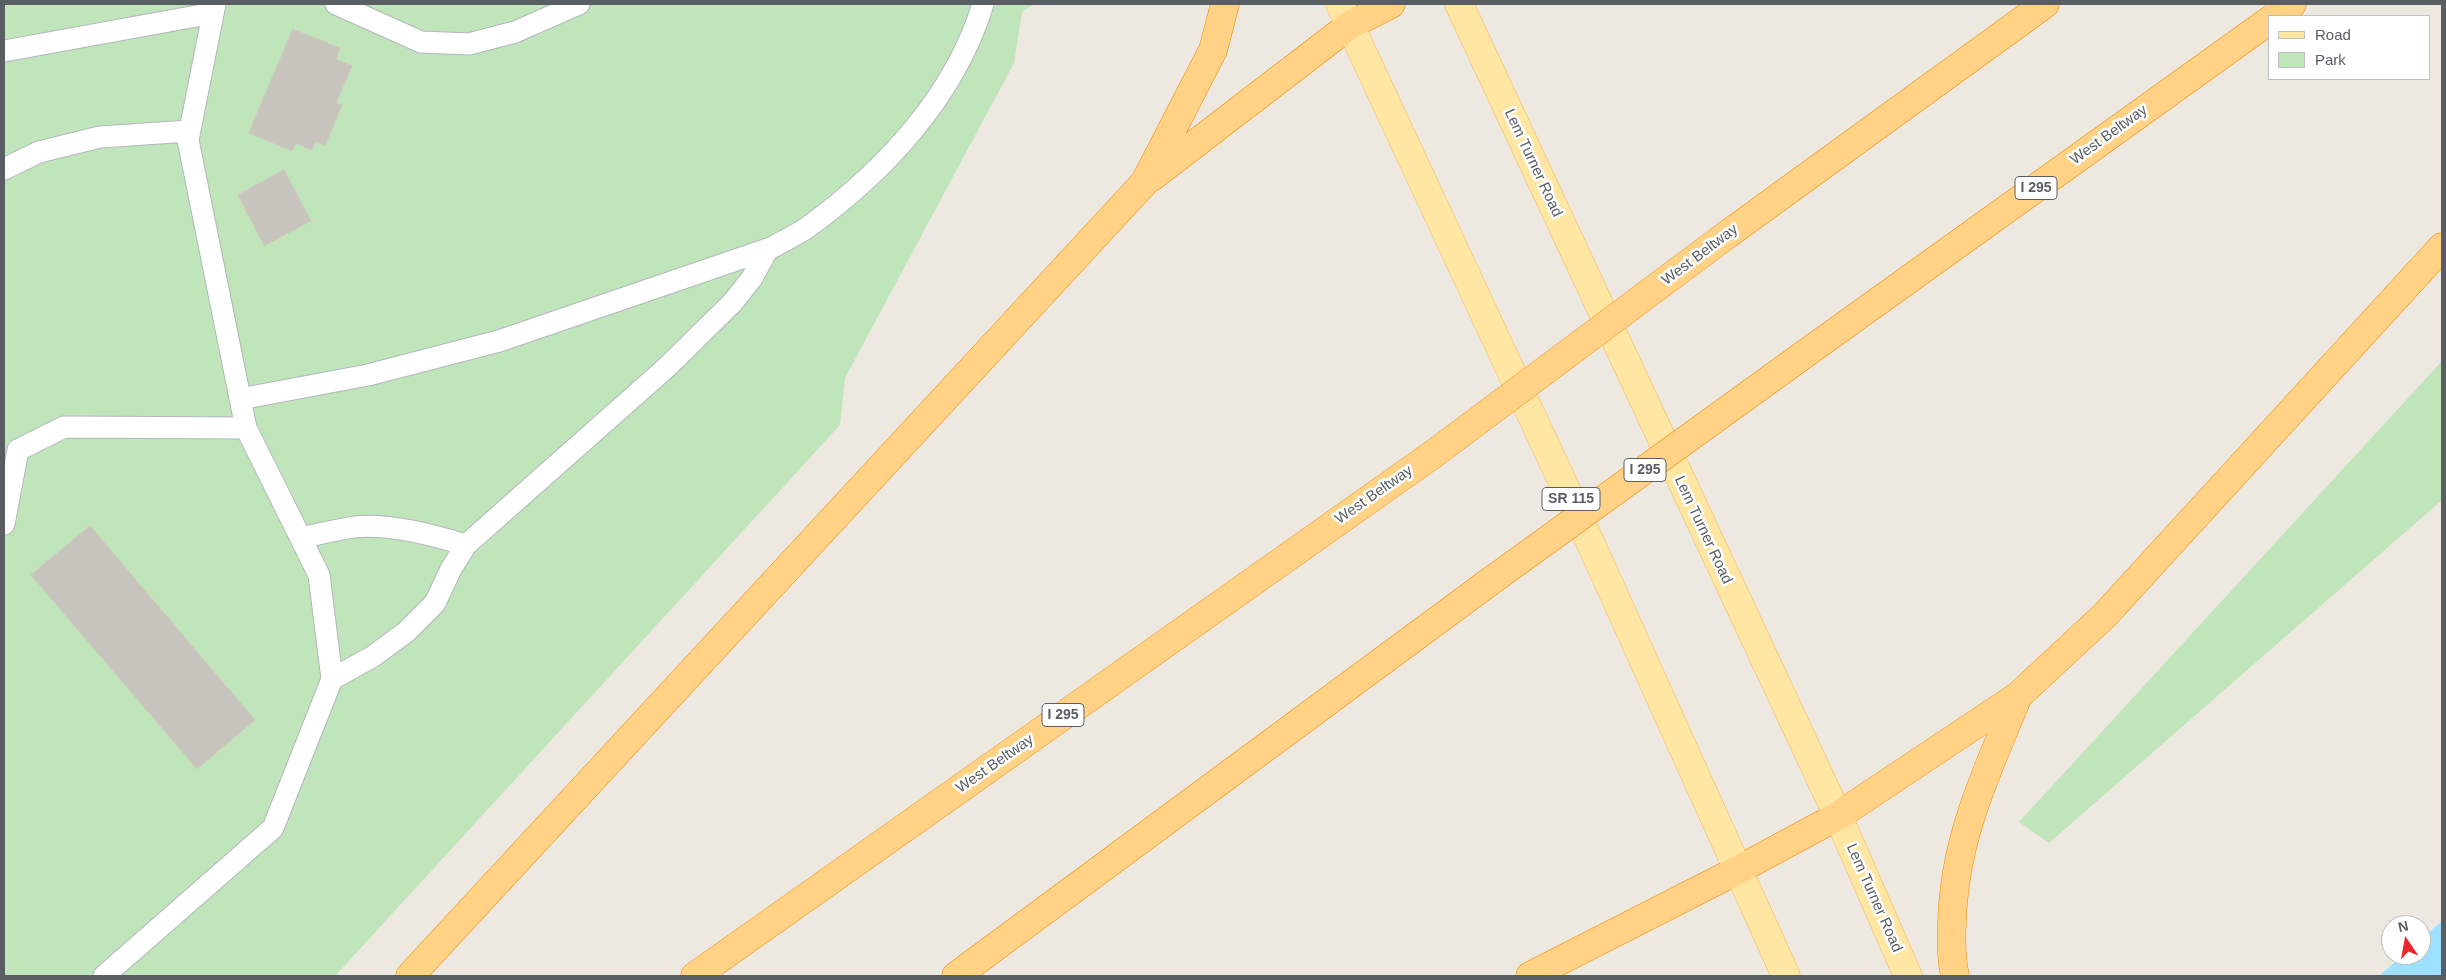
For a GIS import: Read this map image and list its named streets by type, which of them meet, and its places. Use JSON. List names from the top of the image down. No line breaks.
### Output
{"streets":{"highway":["West Beltway","I 295"],"main road":["Lem Turner Road","SR 115"]},"legend":["Road","Park"],"north":"top"}
